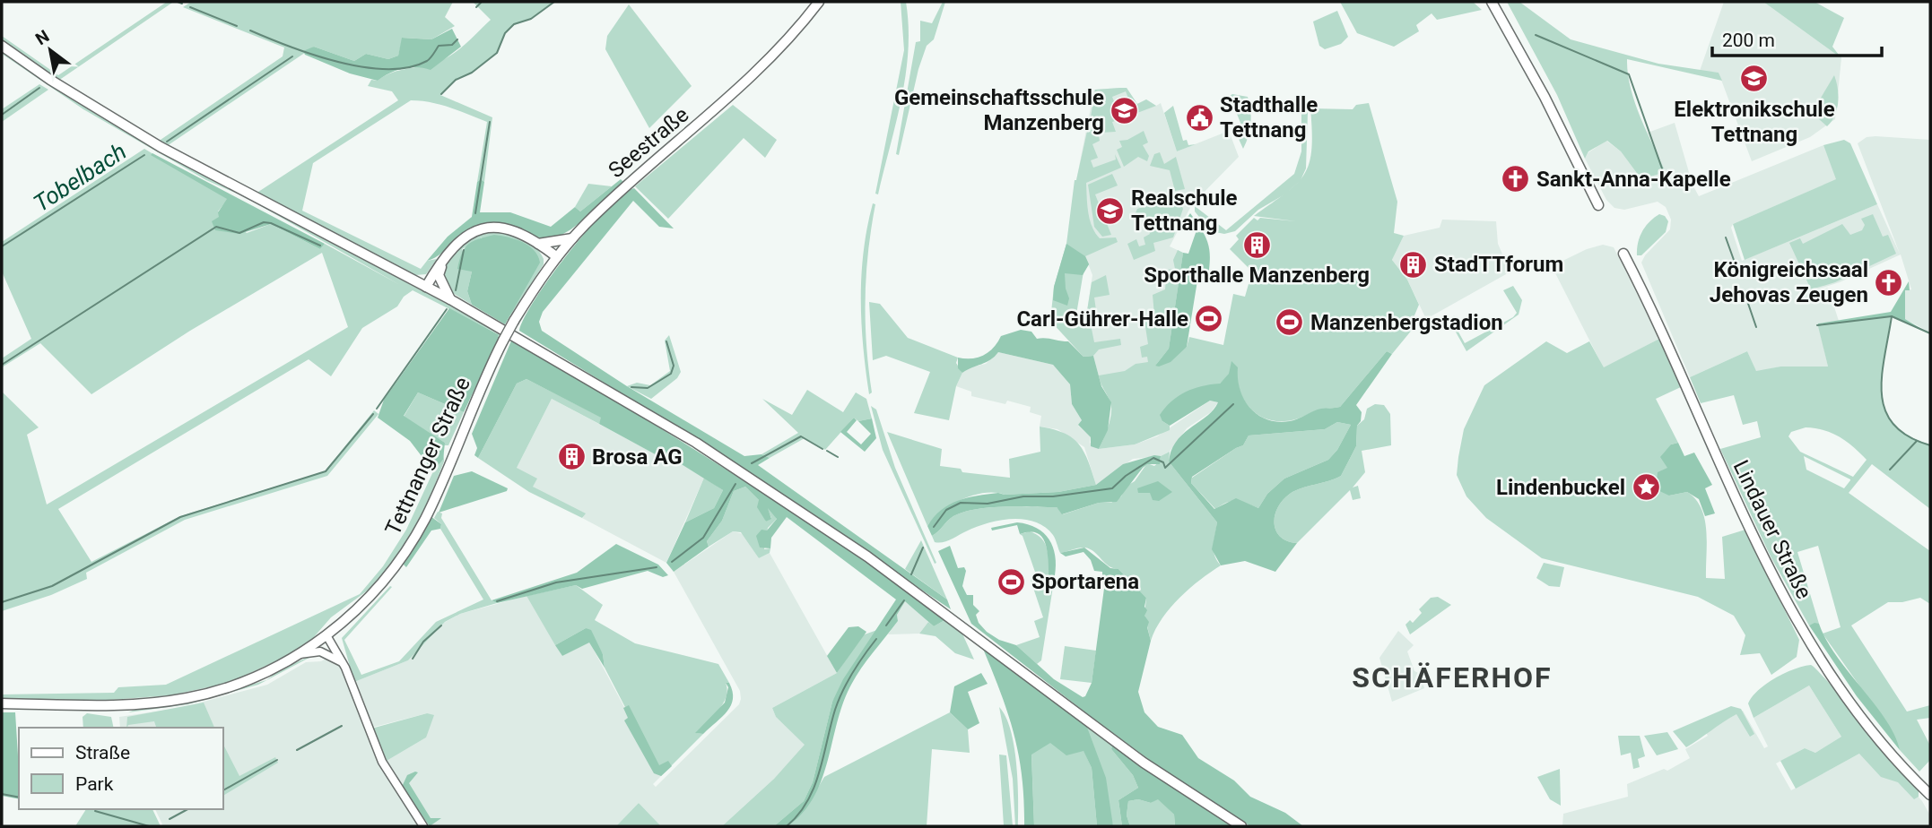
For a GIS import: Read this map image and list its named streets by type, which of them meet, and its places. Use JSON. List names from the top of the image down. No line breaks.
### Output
{"streets":{"main road":["Seestraße","Tettnanger Straße","Lindauer Straße"]},"crossings":[["Seestraße","Tettnanger Straße"]],"districts":["SCHÄFERHOF"],"water":["Tobelbach"],"places":{"school or university":["Elektronikschule Tettnang","Gemeinschaftsschule Manzenberg","Realschule Tettnang"],"public building":["Stadthalle Tettnang"],"church":["Sankt-Anna-Kapelle","Königreichssaal Jehovas Zeugen"],"building":["Sporthalle Manzenberg","StadTTforum","Brosa AG"],"sports":["Carl-Gührer-Halle","Manzenbergstadion","Sportarena"],"place":["Lindenbuckel"]},"legend":["Straße","Park"],"scale_bar":"200 m","north":"top left"}
